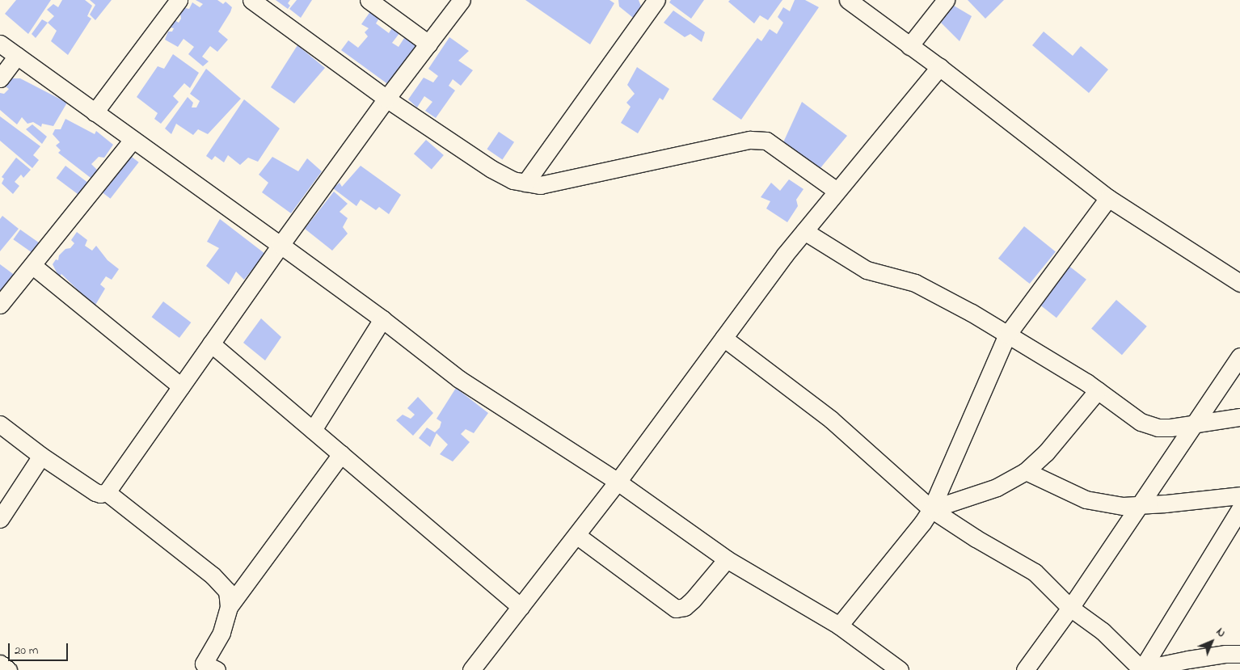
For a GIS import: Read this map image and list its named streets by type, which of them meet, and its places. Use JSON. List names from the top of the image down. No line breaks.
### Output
{"scale_bar":"20 m","north":"top right"}
